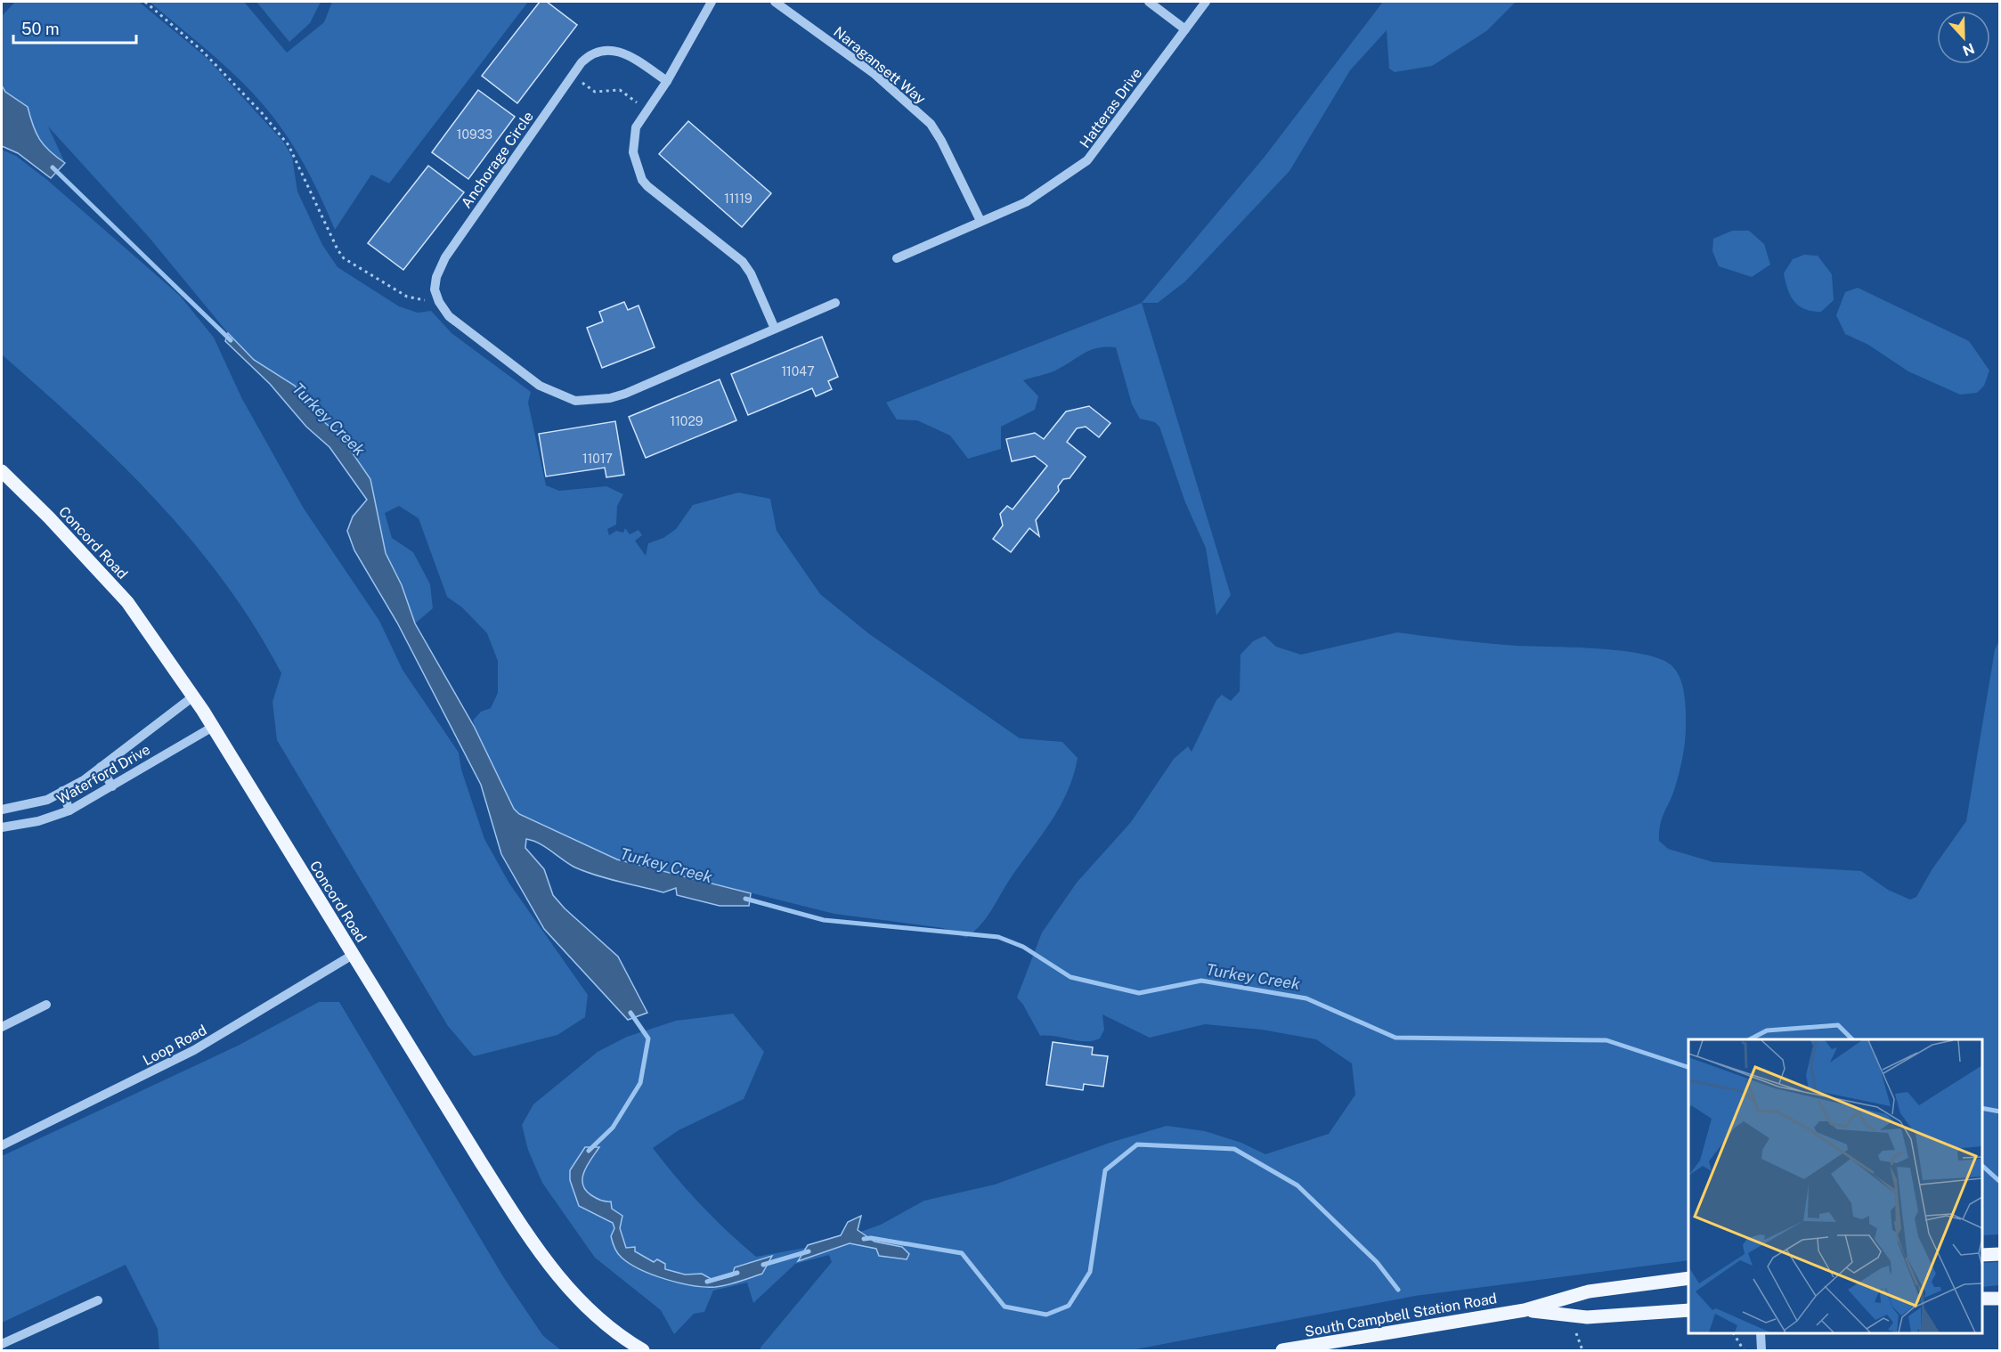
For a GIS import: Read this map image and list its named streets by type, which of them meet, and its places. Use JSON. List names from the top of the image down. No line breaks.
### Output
{"streets":{"main road":["Concord Road","South Campbell Station Road"],"street":["Naragansett Way","Hatteras Drive","Anchorage Circle","Waterford Drive","Loop Road"]},"crossings":[["Naragansett Way","Hatteras Drive"],["Concord Road","Waterford Drive"],["Concord Road","Loop Road"]],"water":["Turkey Creek"],"house_numbers":["10933","11119","11047","11029","11017"],"scale_bar":"50 m","north":"bottom"}
